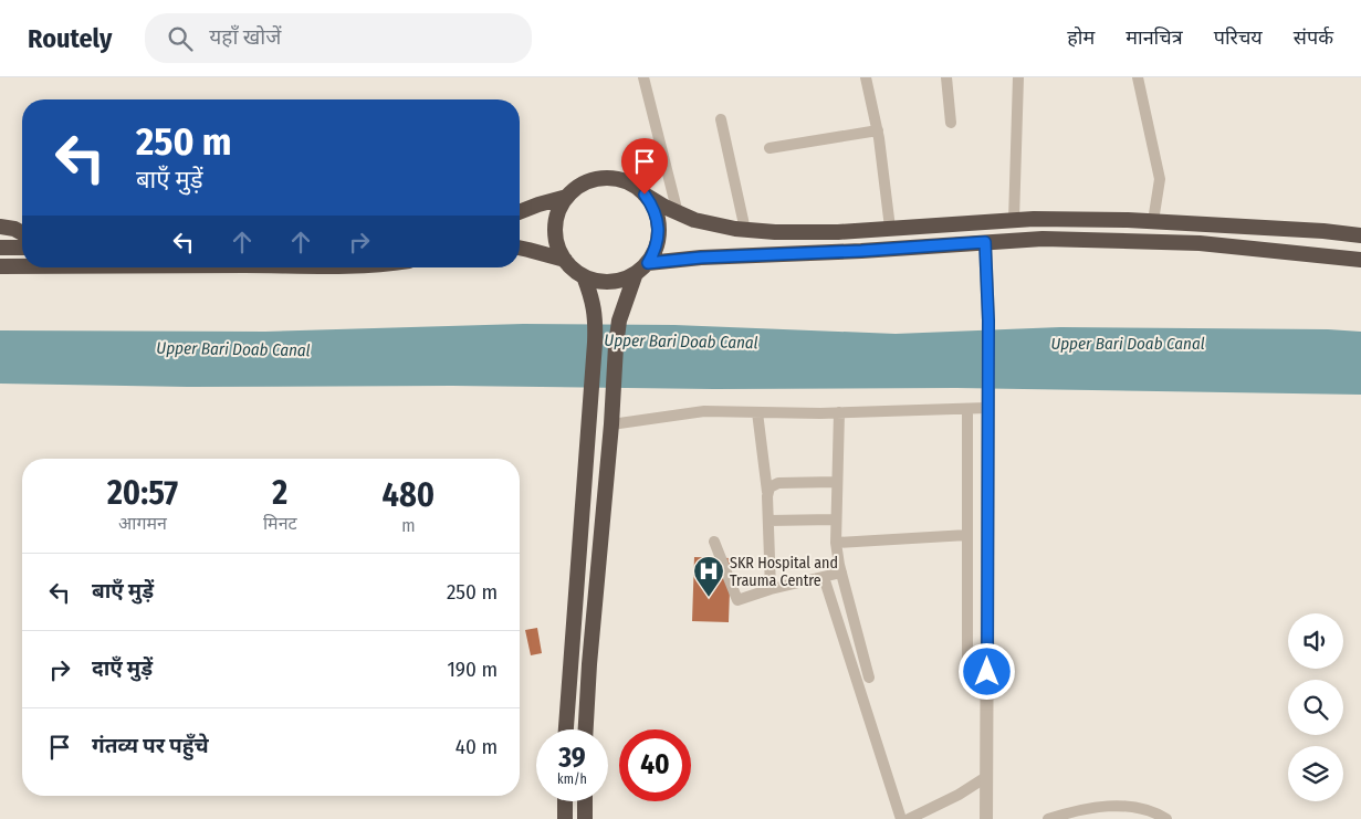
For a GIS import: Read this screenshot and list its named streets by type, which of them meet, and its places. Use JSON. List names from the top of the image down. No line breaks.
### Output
{"water":["Upper Bari Doab Canal"],"places":{"hospital":["SKR Hospital and Trauma Centre"]},"page":{"header":"Routely","search":"यहाँ खोजें","nav":["होम","मानचित्र","परिचय","संपर्क"],"turn":["250 m","बाएँ मुड़ें"],"eta":["20:57","आगमन","2","मिनट","480","m"],"list":[{"name":"बाएँ मुड़ें","value":"250 m"},{"name":"दाएँ मुड़ें","value":"190 m"},{"name":"गंतव्य पर पहुँचे","value":"40 m"}],"speed":"39 km/h","limit":"40"}}
